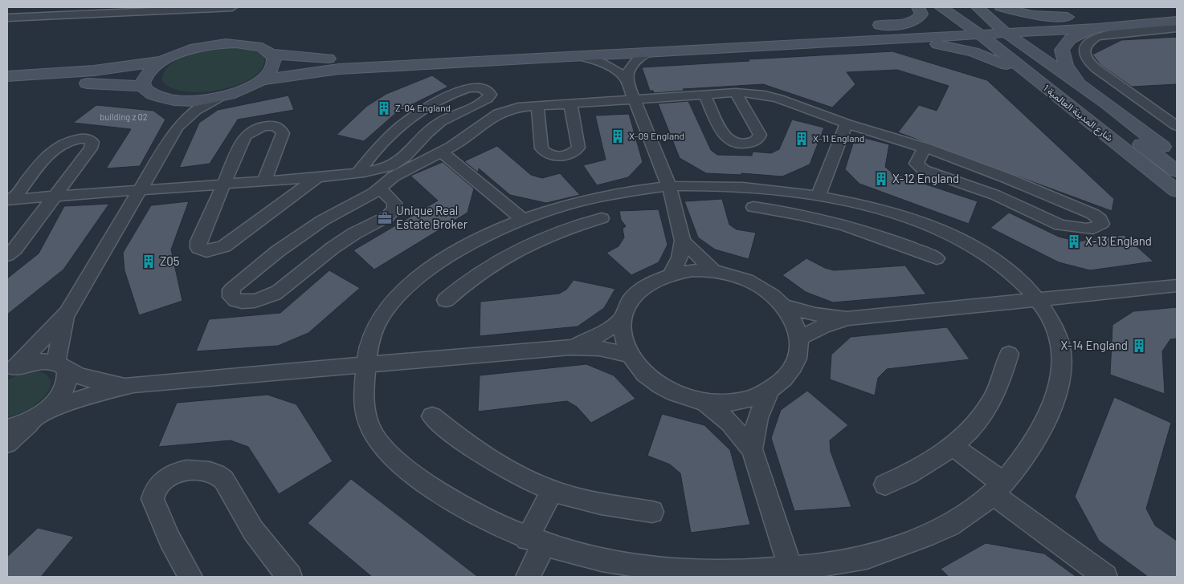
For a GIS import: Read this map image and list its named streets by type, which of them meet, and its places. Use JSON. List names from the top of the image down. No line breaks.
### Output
{"streets":{"street":["شارع المدينة العالمية 1"]},"places":{"building":["Z-04 England","X-09 England","X-11 England","X-12 England","X-13 England","Z05","X-14 England"],"office":["Unique Real Estate Broker"]},"house_numbers":["building z 02"]}
